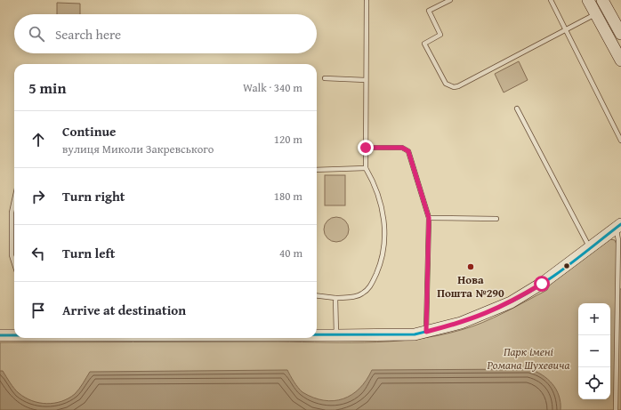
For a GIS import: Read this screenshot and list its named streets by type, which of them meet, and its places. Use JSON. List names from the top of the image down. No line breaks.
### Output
{"parks":["Парк імені Романа Шухевича"],"places":["Нова Пошта №290"],"page":{"search":"Search here","heading":["5 min","Walk · 340 m"],"list":[["Continue","вулиця Миколи Закревського","120 m"],["Turn right","180 m"],["Turn left","40 m"],"Arrive at destination"],"map_buttons":["+","−"]}}
